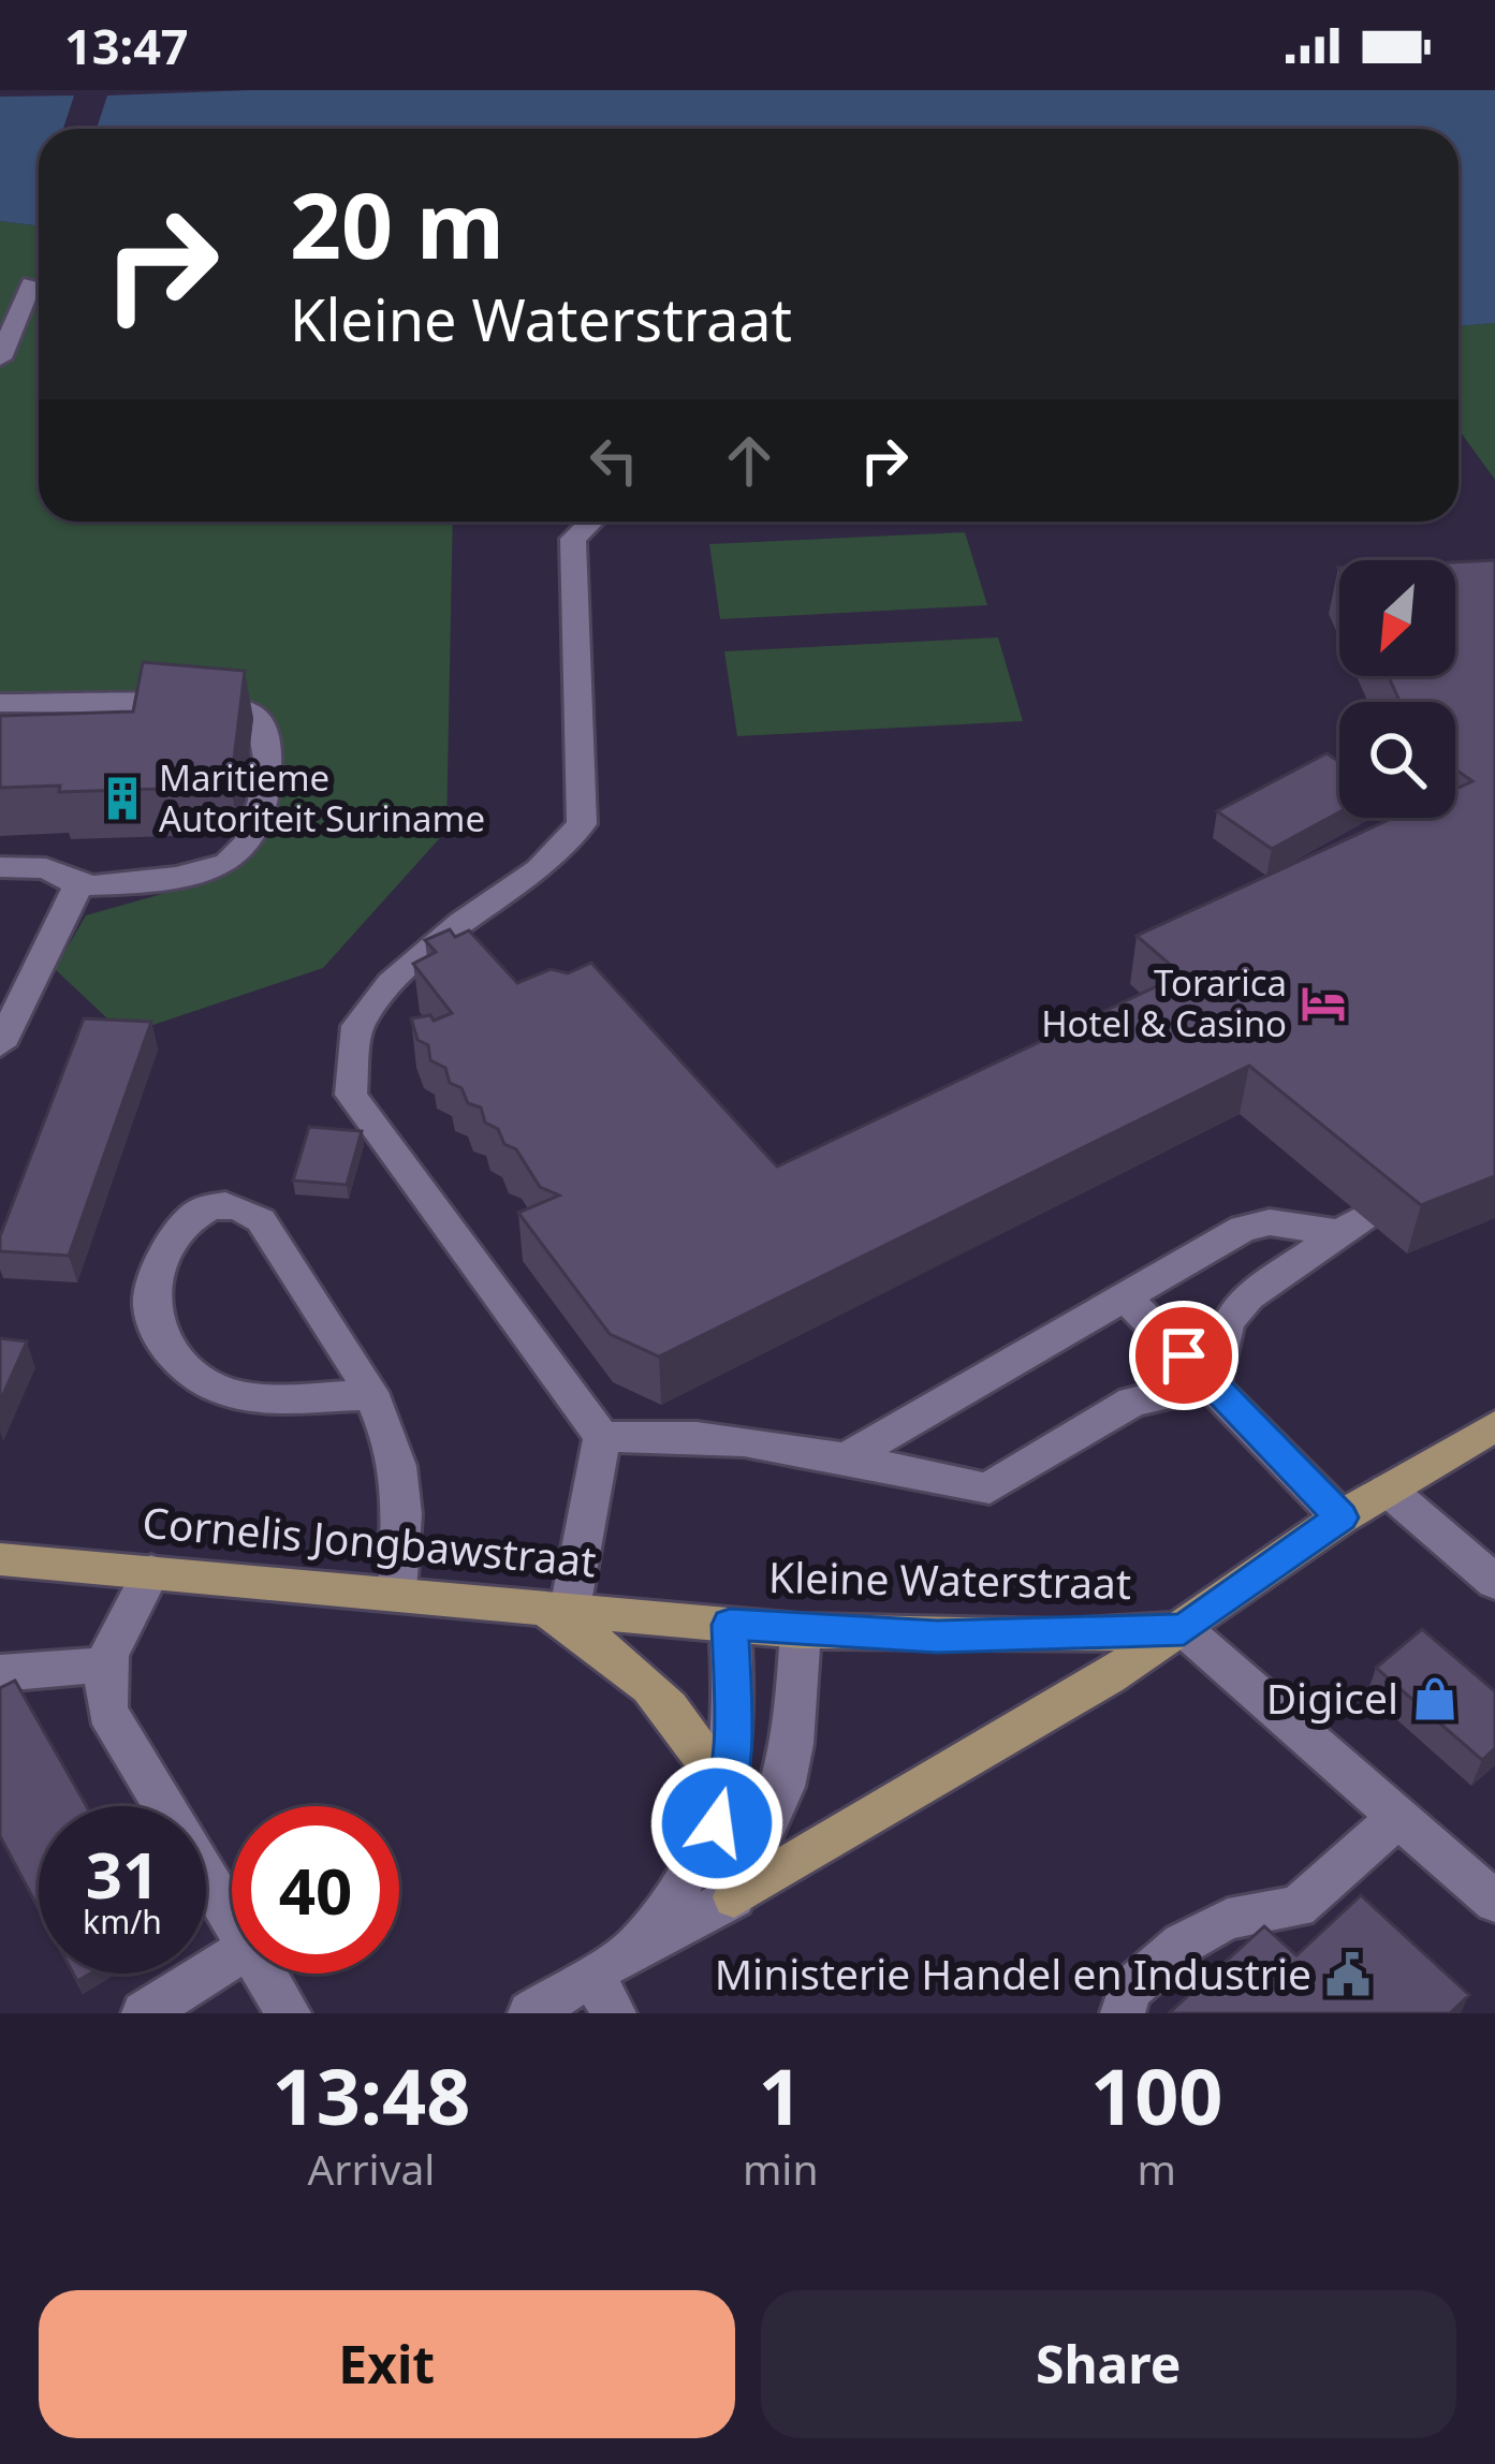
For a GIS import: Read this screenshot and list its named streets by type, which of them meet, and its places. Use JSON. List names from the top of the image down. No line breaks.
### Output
{"streets":{"main road":["Cornelis Jongbawstraat","Kleine Waterstraat"]},"crossings":[["Cornelis Jongbawstraat","Kleine Waterstraat"]],"places":{"building":["Maritieme Autoriteit Suriname"],"hotel":["Torarica Hotel & Casino"],"shop":["Digicel"],"public building":["Ministerie Handel en Industrie"]},"north":"bottom left","page":{"status":"13:47","turn":["20 m","Kleine Waterstraat"],"speed":"31 km/h","limit":"40","eta":["13:48","Arrival","1","min","100","m"],"buttons":["Exit","Share"]}}
